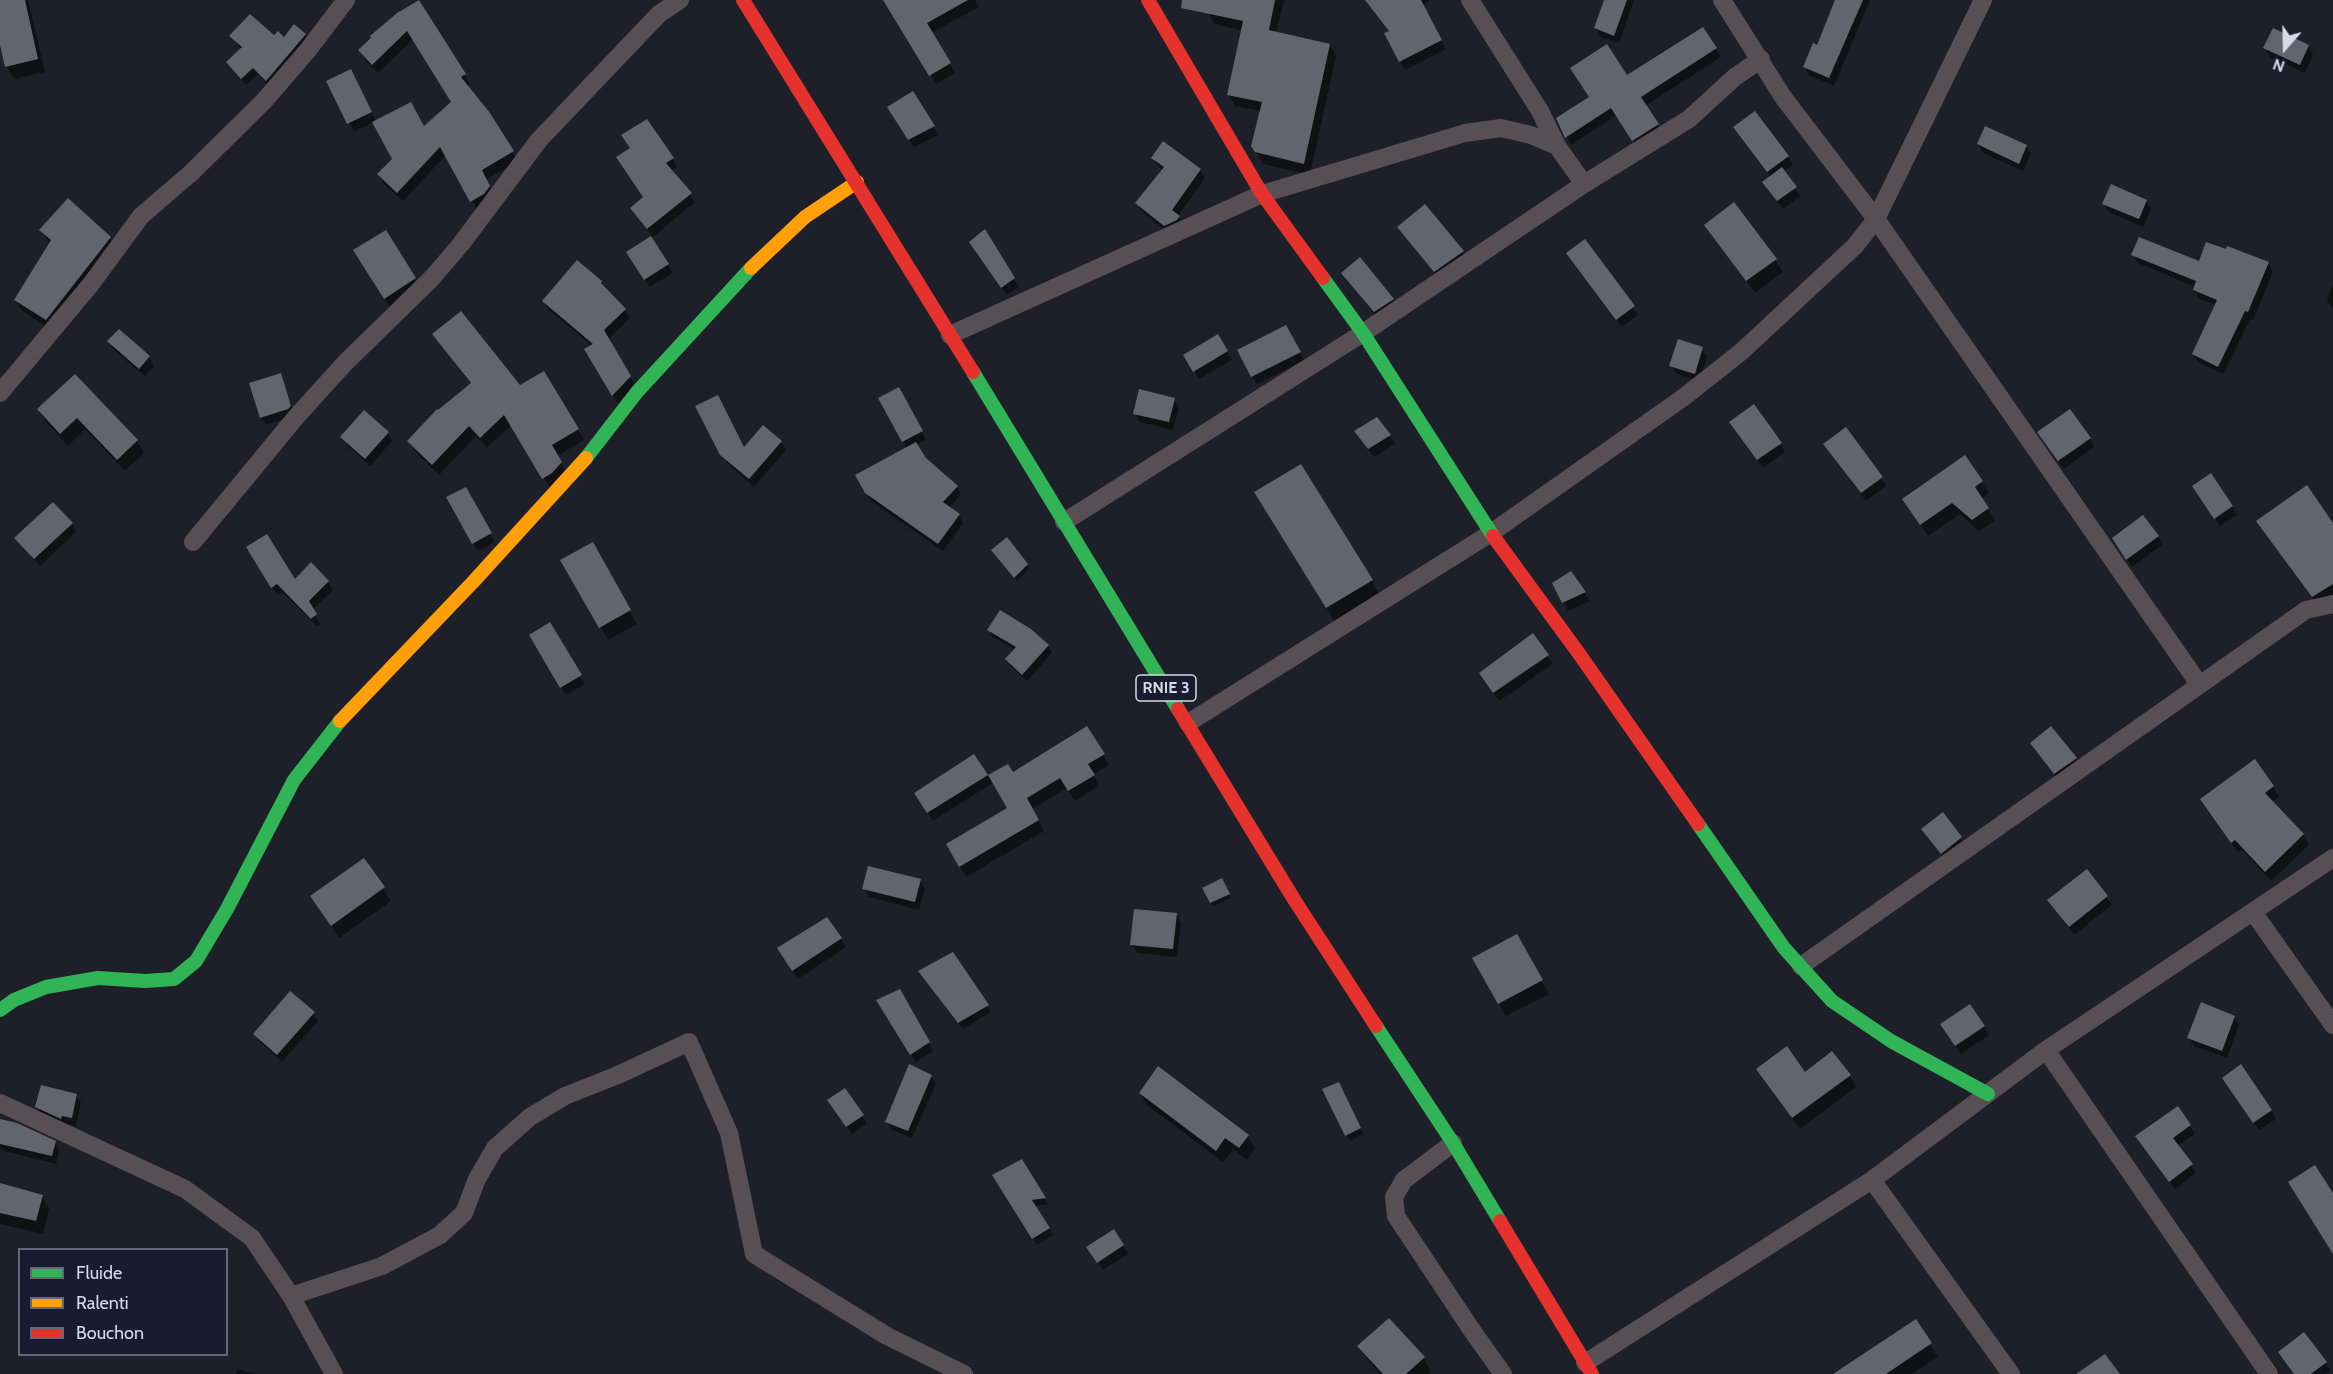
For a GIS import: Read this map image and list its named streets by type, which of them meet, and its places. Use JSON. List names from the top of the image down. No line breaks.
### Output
{"streets":{"main road":["RNIE 3"]},"legend":["Fluide","Ralenti","Bouchon"],"north":"bottom"}
